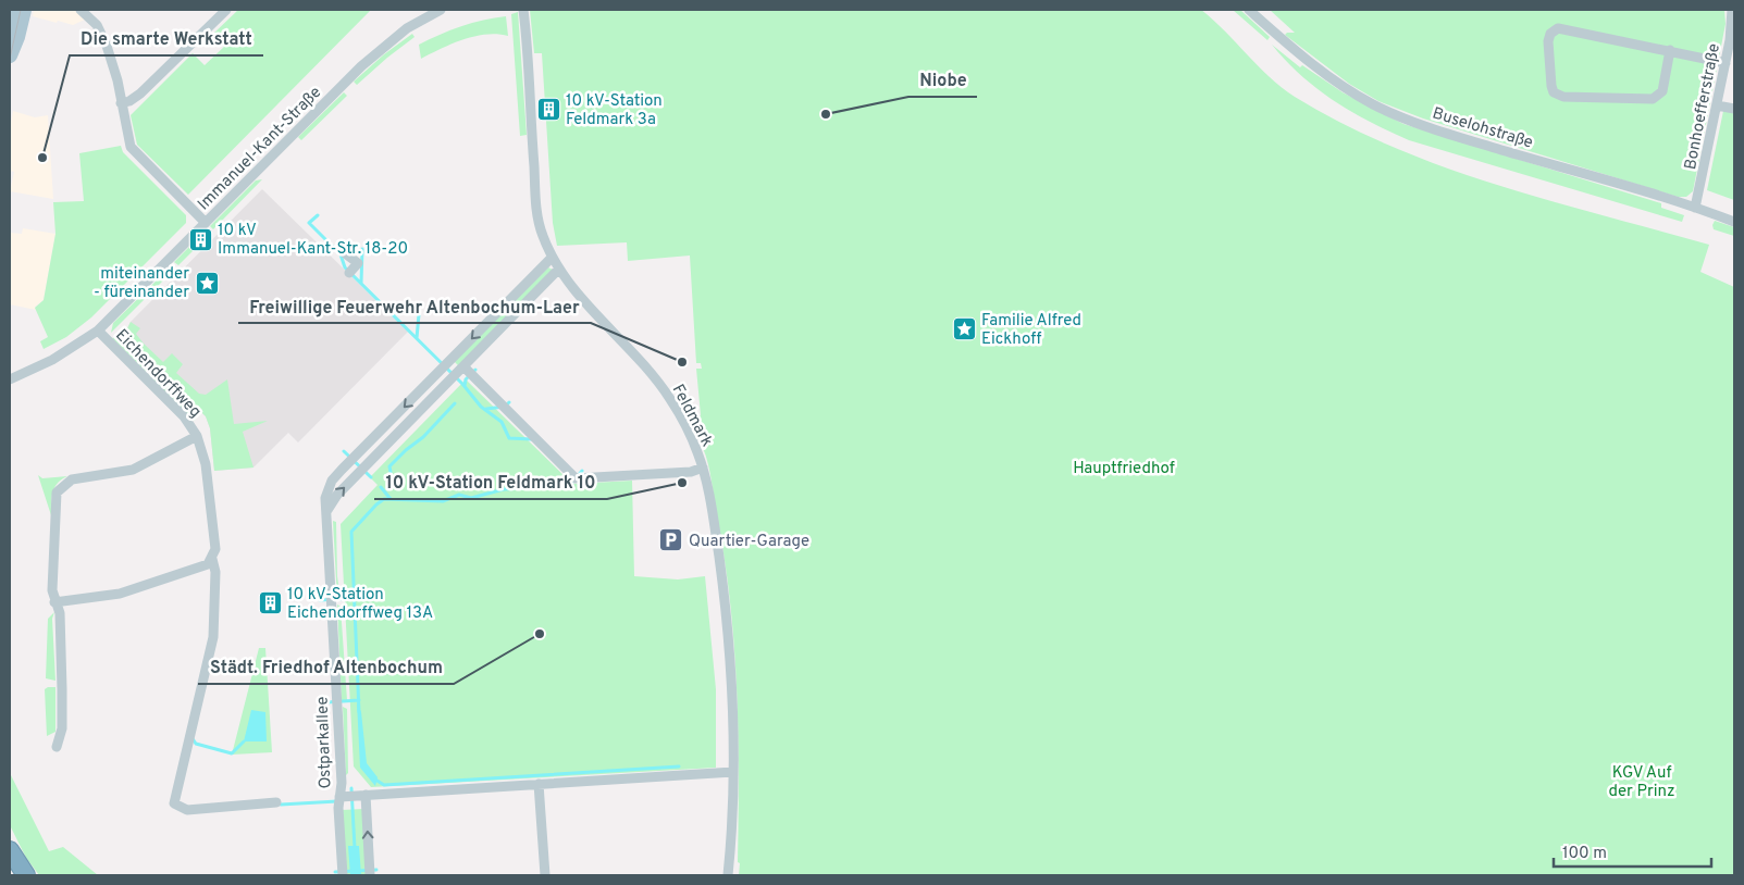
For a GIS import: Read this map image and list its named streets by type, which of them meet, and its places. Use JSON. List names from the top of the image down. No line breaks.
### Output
{"streets":{"street":["Bonhoefferstraße","Buselohstraße","Immanuel-Kant-Straße","Eichendorffweg","Feldmark","Ostparkallee"]},"crossings":[["Bonhoefferstraße","Buselohstraße"],["Immanuel-Kant-Straße","Eichendorffweg"],["Feldmark","Ostparkallee"]],"parks":["Hauptfriedhof","KGV Auf der Prinz"],"places":{"building":["10 kV-Station Feldmark 3a","10 kV Immanuel-Kant-Str. 18-20","10 kV-Station Eichendorffweg 13A"],"other":["Niobe","Die smarte Werkstatt","Freiwillige Feuerwehr Altenbochum-Laer","10 kV-Station Feldmark 10","Städt. Friedhof Altenbochum"],"place":["miteinander - füreinander","Familie Alfred Eickhoff"],"parking":["Quartier-Garage"]},"scale_bar":"100 m"}
